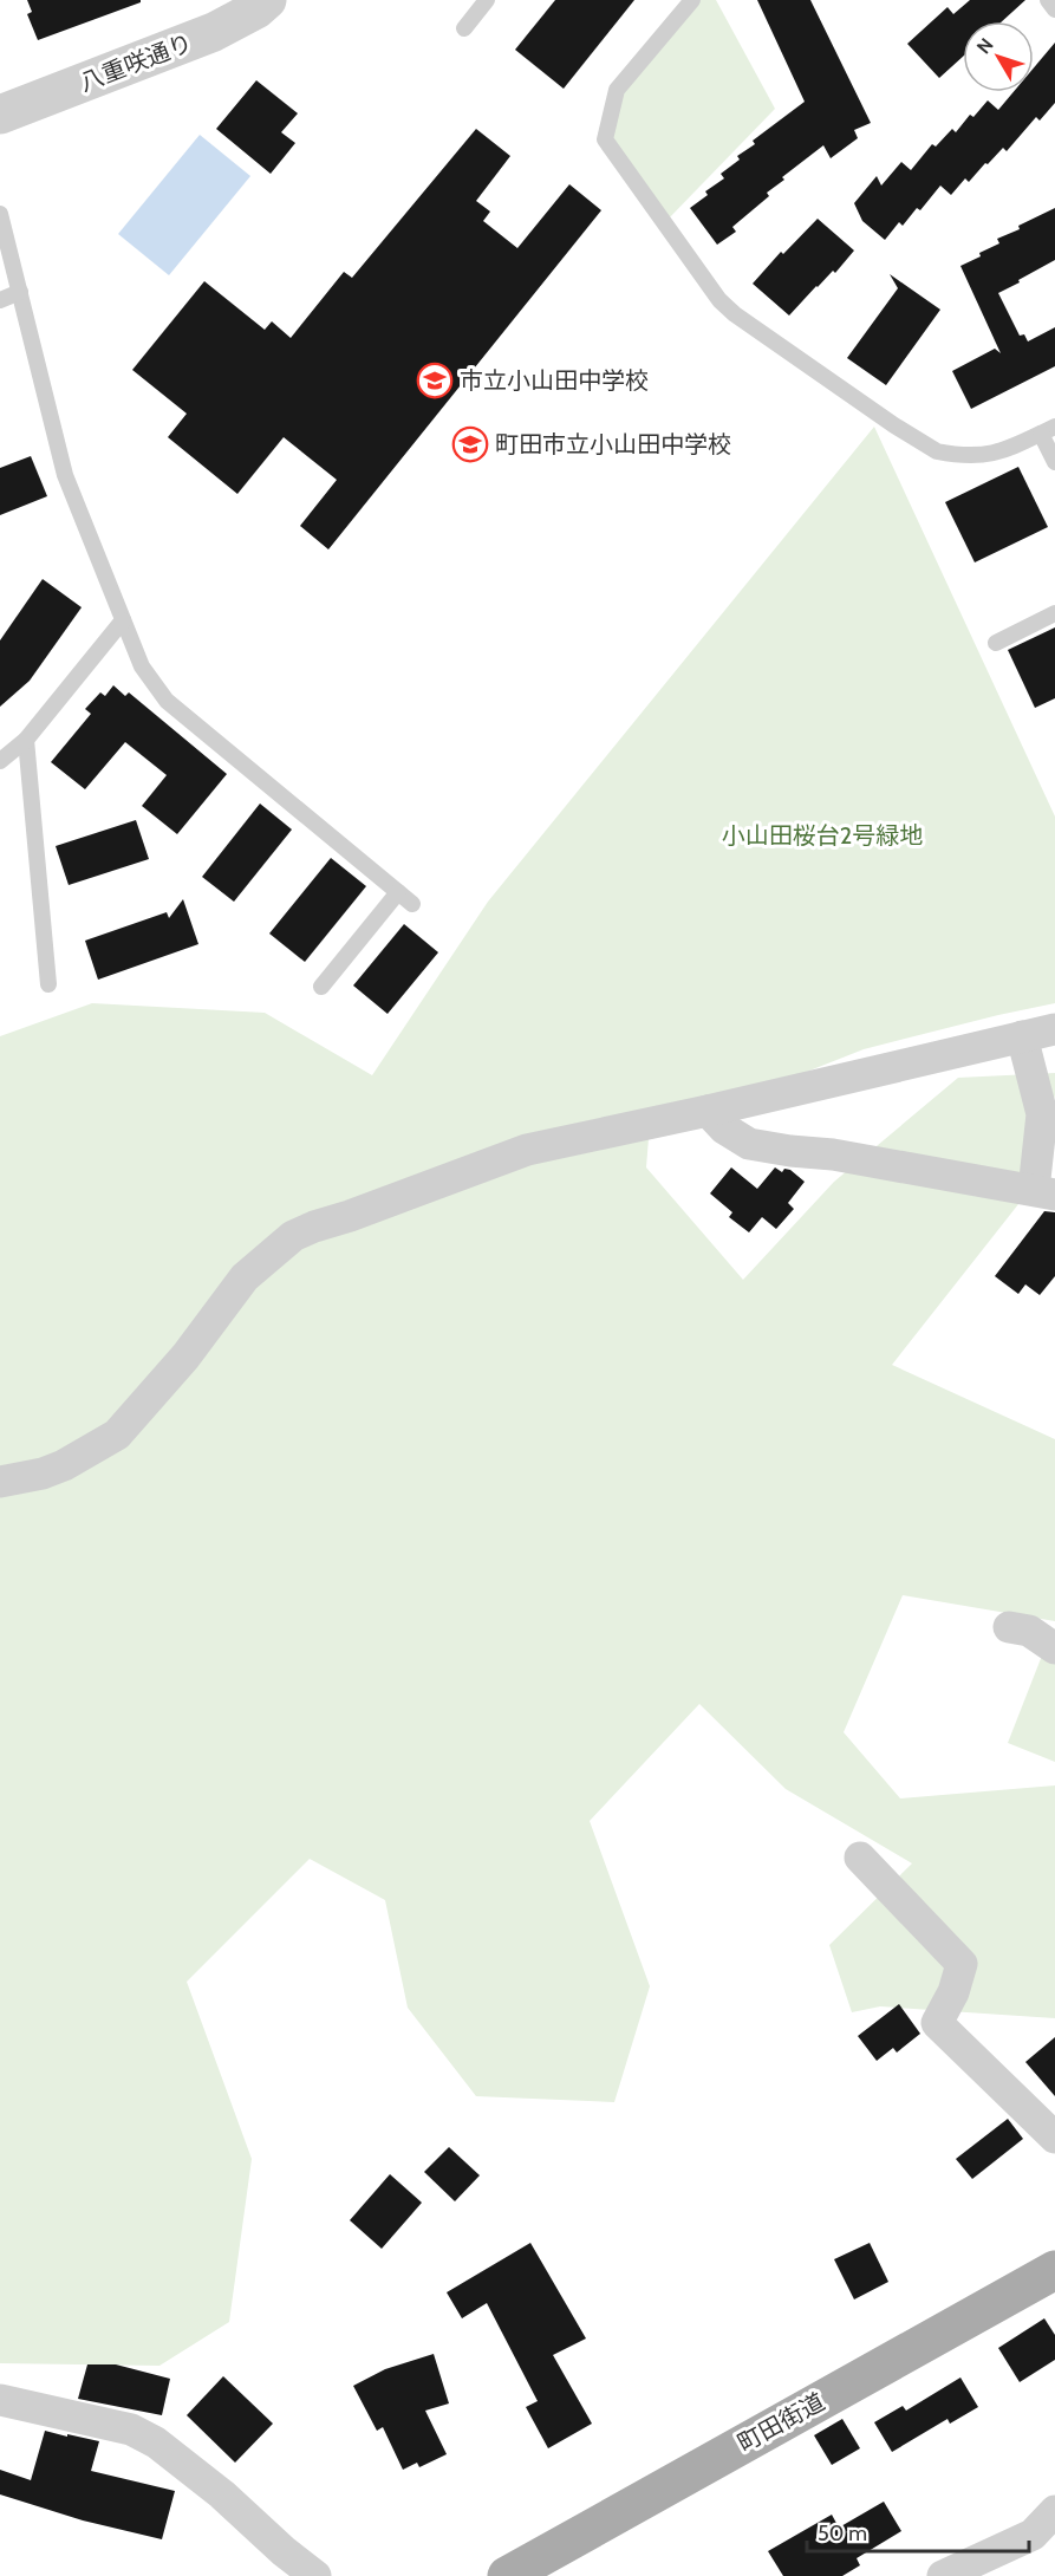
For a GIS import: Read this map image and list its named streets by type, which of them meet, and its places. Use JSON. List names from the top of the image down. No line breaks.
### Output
{"streets":{"main road":["町田街道"],"street":["八重咲通り"]},"parks":["小山田桜台2号緑地"],"places":{"school or university":["市立小山田中学校","町田市立小山田中学校"]},"scale_bar":"50 m","north":"top left"}
